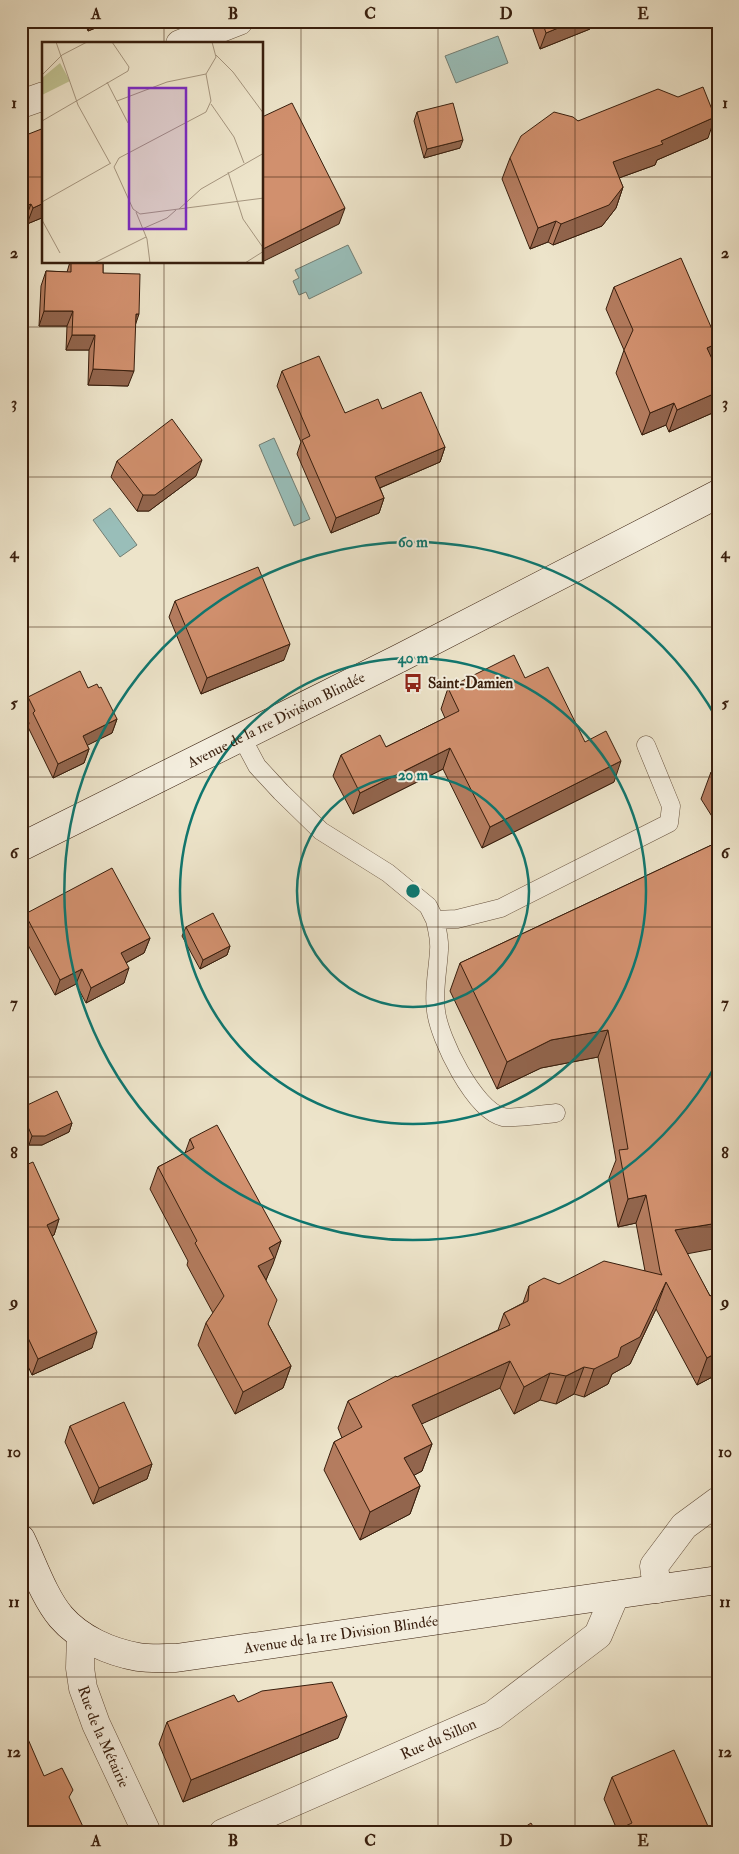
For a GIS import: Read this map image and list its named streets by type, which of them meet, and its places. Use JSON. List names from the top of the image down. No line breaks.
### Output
{"streets":{"main road":["Avenue de la 1re Division Blindée","Rue de la Métairie","Rue du Sillon"]},"crossings":[["Avenue de la 1re Division Blindée","Rue de la Métairie"],["Avenue de la 1re Division Blindée","Rue du Sillon"]],"places":{"bus stop":["Saint-Damien"]},"grid":{"columns":["A","B","C","D","E"],"rows":["1","2","3","4","5","6","7","8","9","10","11","12"]},"rings":["60 m","40 m","20 m"]}
